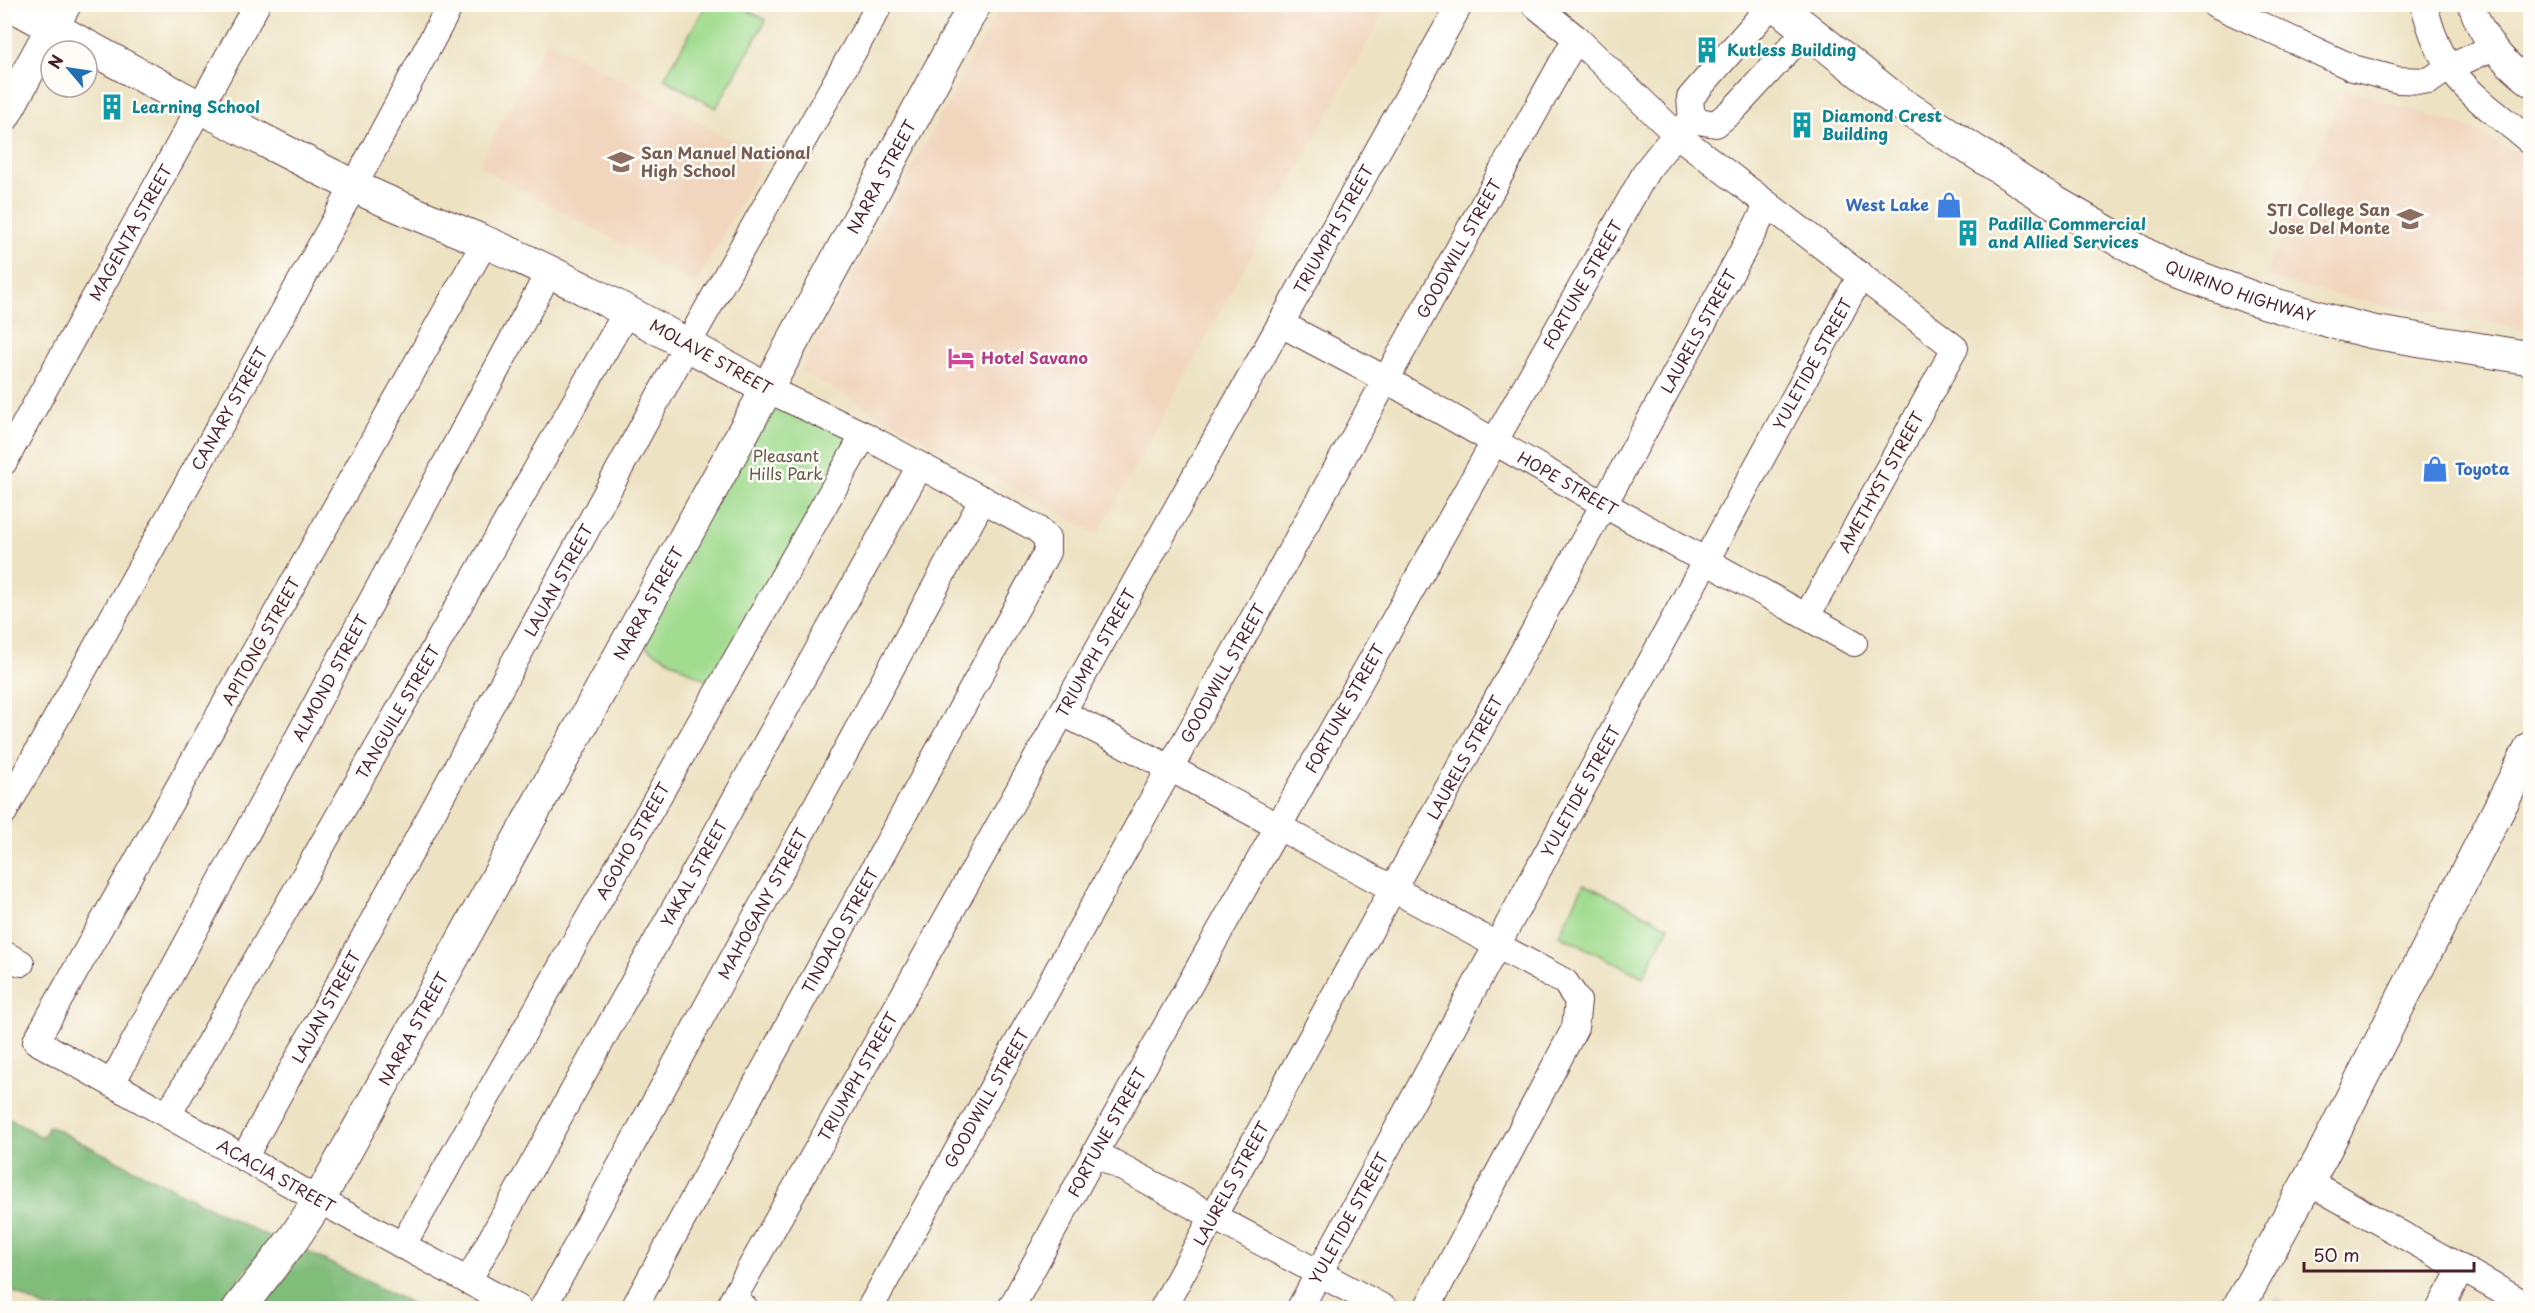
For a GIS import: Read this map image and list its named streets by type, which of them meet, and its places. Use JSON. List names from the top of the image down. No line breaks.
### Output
{"streets":{"main road":["QUIRINO HIGHWAY"],"street":["NARRA STREET","TRIUMPH STREET","MAGENTA STREET","GOODWILL STREET","FORTUNE STREET","LAURELS STREET","MOLAVE STREET","YULETIDE STREET","CANARY STREET","AMETHYST STREET","HOPE STREET","LAUAN STREET","APITONG STREET","ALMOND STREET","TANGUILE STREET","AGOHO STREET","YAKAL STREET","MAHOGANY STREET","TINDALO STREET","ACACIA STREET"]},"crossings":[["NARRA STREET","MOLAVE STREET"],["NARRA STREET","ACACIA STREET"],["TRIUMPH STREET","HOPE STREET"],["MAGENTA STREET","MOLAVE STREET"],["GOODWILL STREET","HOPE STREET"],["FORTUNE STREET","HOPE STREET"],["LAURELS STREET","HOPE STREET"],["MOLAVE STREET","CANARY STREET"],["MOLAVE STREET","LAUAN STREET"],["MOLAVE STREET","APITONG STREET"],["MOLAVE STREET","ALMOND STREET"],["MOLAVE STREET","TANGUILE STREET"],["MOLAVE STREET","AGOHO STREET"],["MOLAVE STREET","YAKAL STREET"],["MOLAVE STREET","MAHOGANY STREET"],["MOLAVE STREET","TINDALO STREET"],["YULETIDE STREET","AMETHYST STREET"],["YULETIDE STREET","HOPE STREET"],["AMETHYST STREET","HOPE STREET"],["LAUAN STREET","ACACIA STREET"],["APITONG STREET","ACACIA STREET"],["ALMOND STREET","ACACIA STREET"],["TANGUILE STREET","ACACIA STREET"],["AGOHO STREET","ACACIA STREET"],["YAKAL STREET","ACACIA STREET"]],"parks":["Pleasant Hills Park"],"places":{"building":["Kutless Building","Learning School","Diamond Crest Building","Padilla Commercial and Allied Services"],"school or university":["San Manuel National High School","STI College San Jose Del Monte"],"shop":["West Lake","Toyota"],"hotel":["Hotel Savano"]},"scale_bar":"50 m","north":"top left"}
